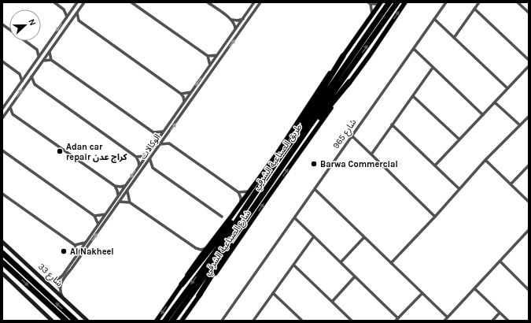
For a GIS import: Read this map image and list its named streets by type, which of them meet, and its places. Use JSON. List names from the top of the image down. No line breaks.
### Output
{"streets":{"highway":["طريق الصناعية الشرقي","شارع 33"],"main road":["شارع الصناعية الشرقي"],"street":["شارع 965","الوكالات"]},"crossings":[["طريق الصناعية الشرقي","شارع الصناعية الشرقي"]],"one_way":["شارع الصناعية الشرقي"],"places":["Adan car repair كراج عدن","Barwa Commercial","Al Nakheel"],"north":"right"}
